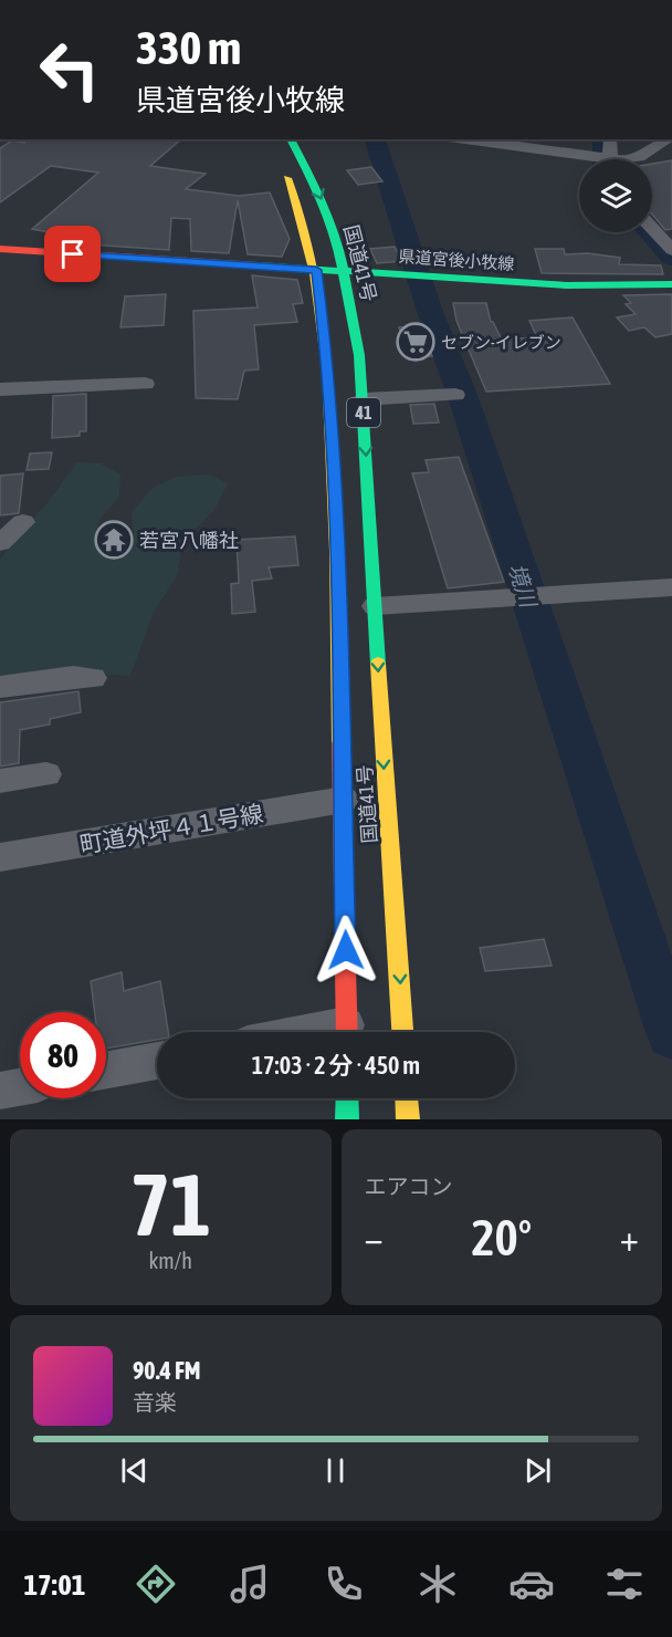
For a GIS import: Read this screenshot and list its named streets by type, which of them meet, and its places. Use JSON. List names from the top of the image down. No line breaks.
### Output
{"streets":{"main road":["県道宮後小牧線","国道41号","41"],"street":["町道外坪４１号線"]},"crossings":[["県道宮後小牧線","国道41号"],["国道41号","町道外坪４１号線"]],"water":["境川"],"places":{"supermarket":["セブン-イレブン"],"temple":["若宮八幡社"]},"page":{"turn":["330 m","県道宮後小牧線"],"limit":"80","trip":"17:03 · 2 分 · 450 m","tile":[["71","km/h"],"エアコン"],"heat":["−","20°","+"],"song":["90.4 FM","音楽"],"tabs":"17:01"}}
